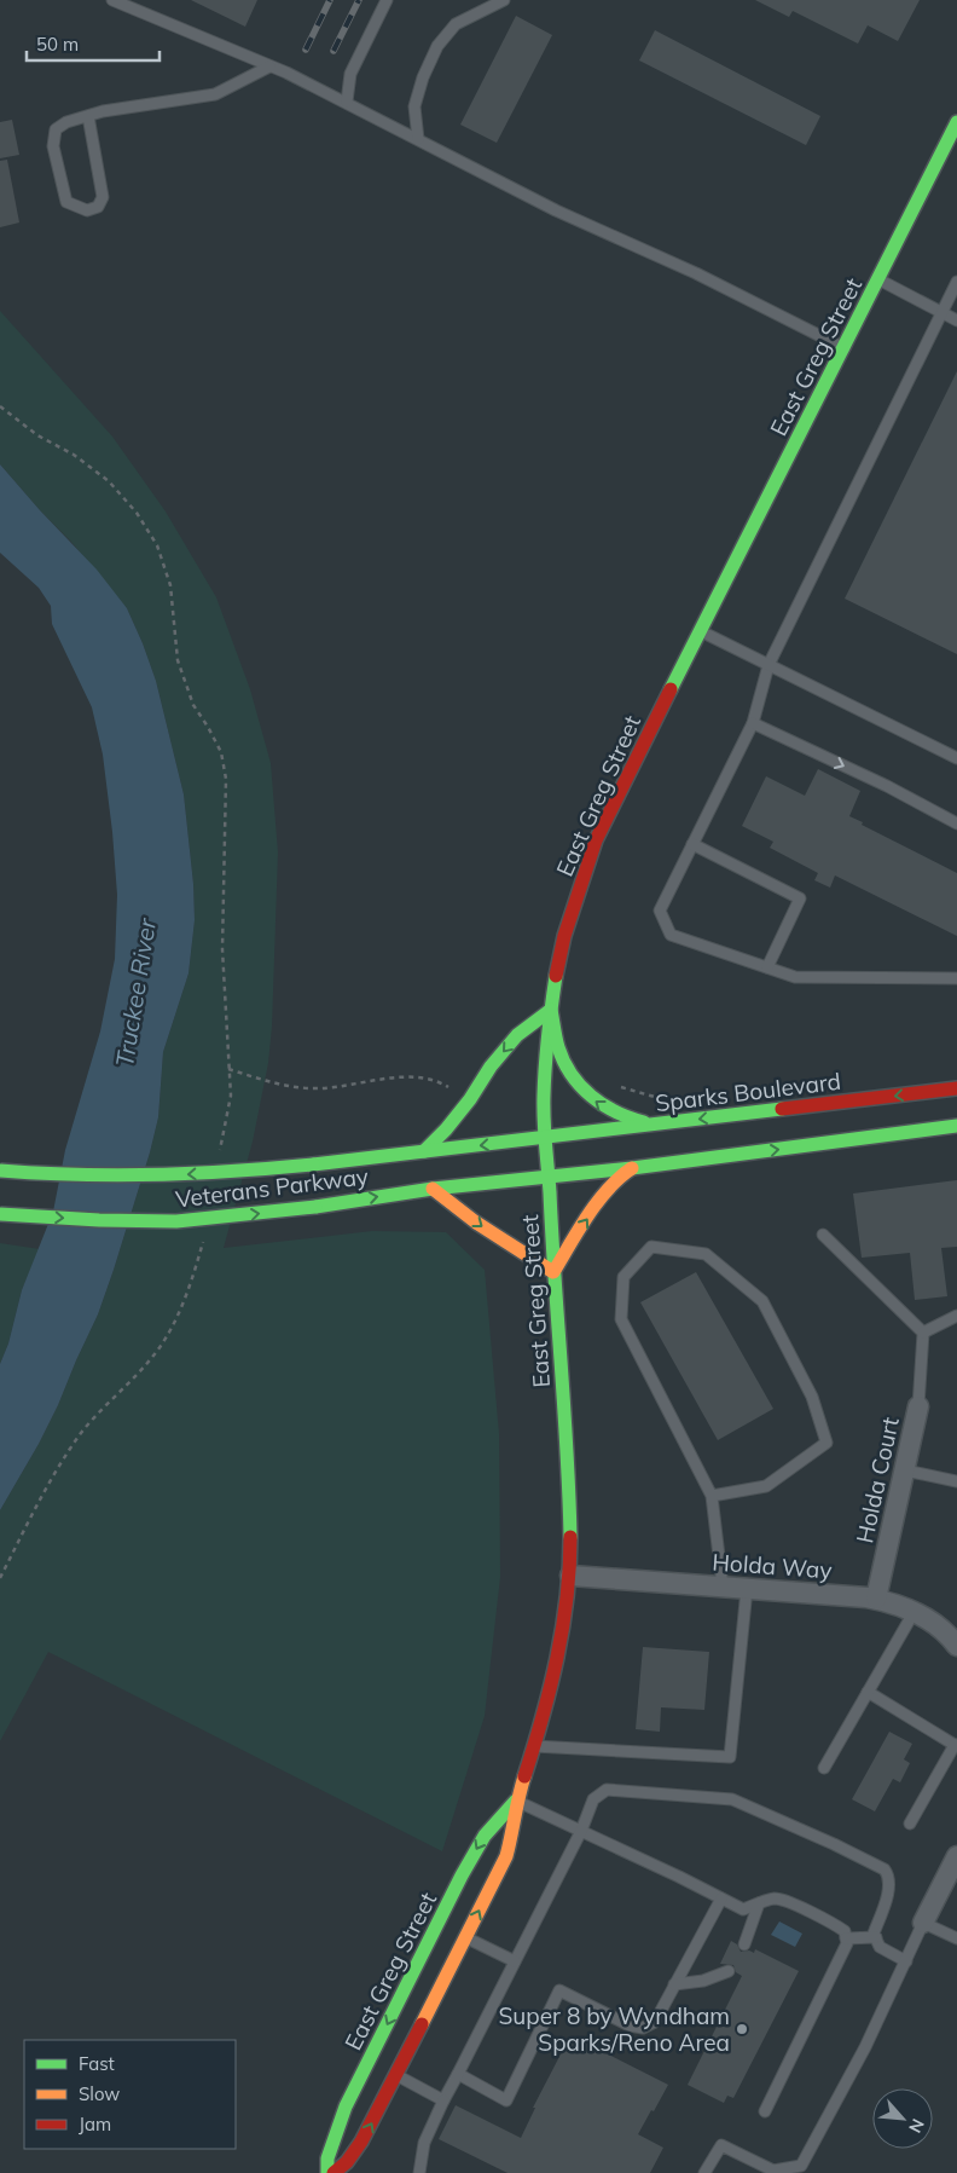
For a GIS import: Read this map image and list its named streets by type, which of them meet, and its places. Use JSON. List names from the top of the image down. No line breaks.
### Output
{"streets":{"main road":["East Greg Street","Sparks Boulevard","Veterans Parkway"],"street":["Holda Court","Holda Way"]},"crossings":[["East Greg Street","Sparks Boulevard"],["East Greg Street","Veterans Parkway"],["East Greg Street","Holda Way"],["Sparks Boulevard","Veterans Parkway"],["Holda Court","Holda Way"]],"water":["Truckee River"],"places":["Super 8 by Wyndham Sparks/Reno Area"],"legend":["Fast","Slow","Jam"],"scale_bar":"50 m","north":"bottom right"}
